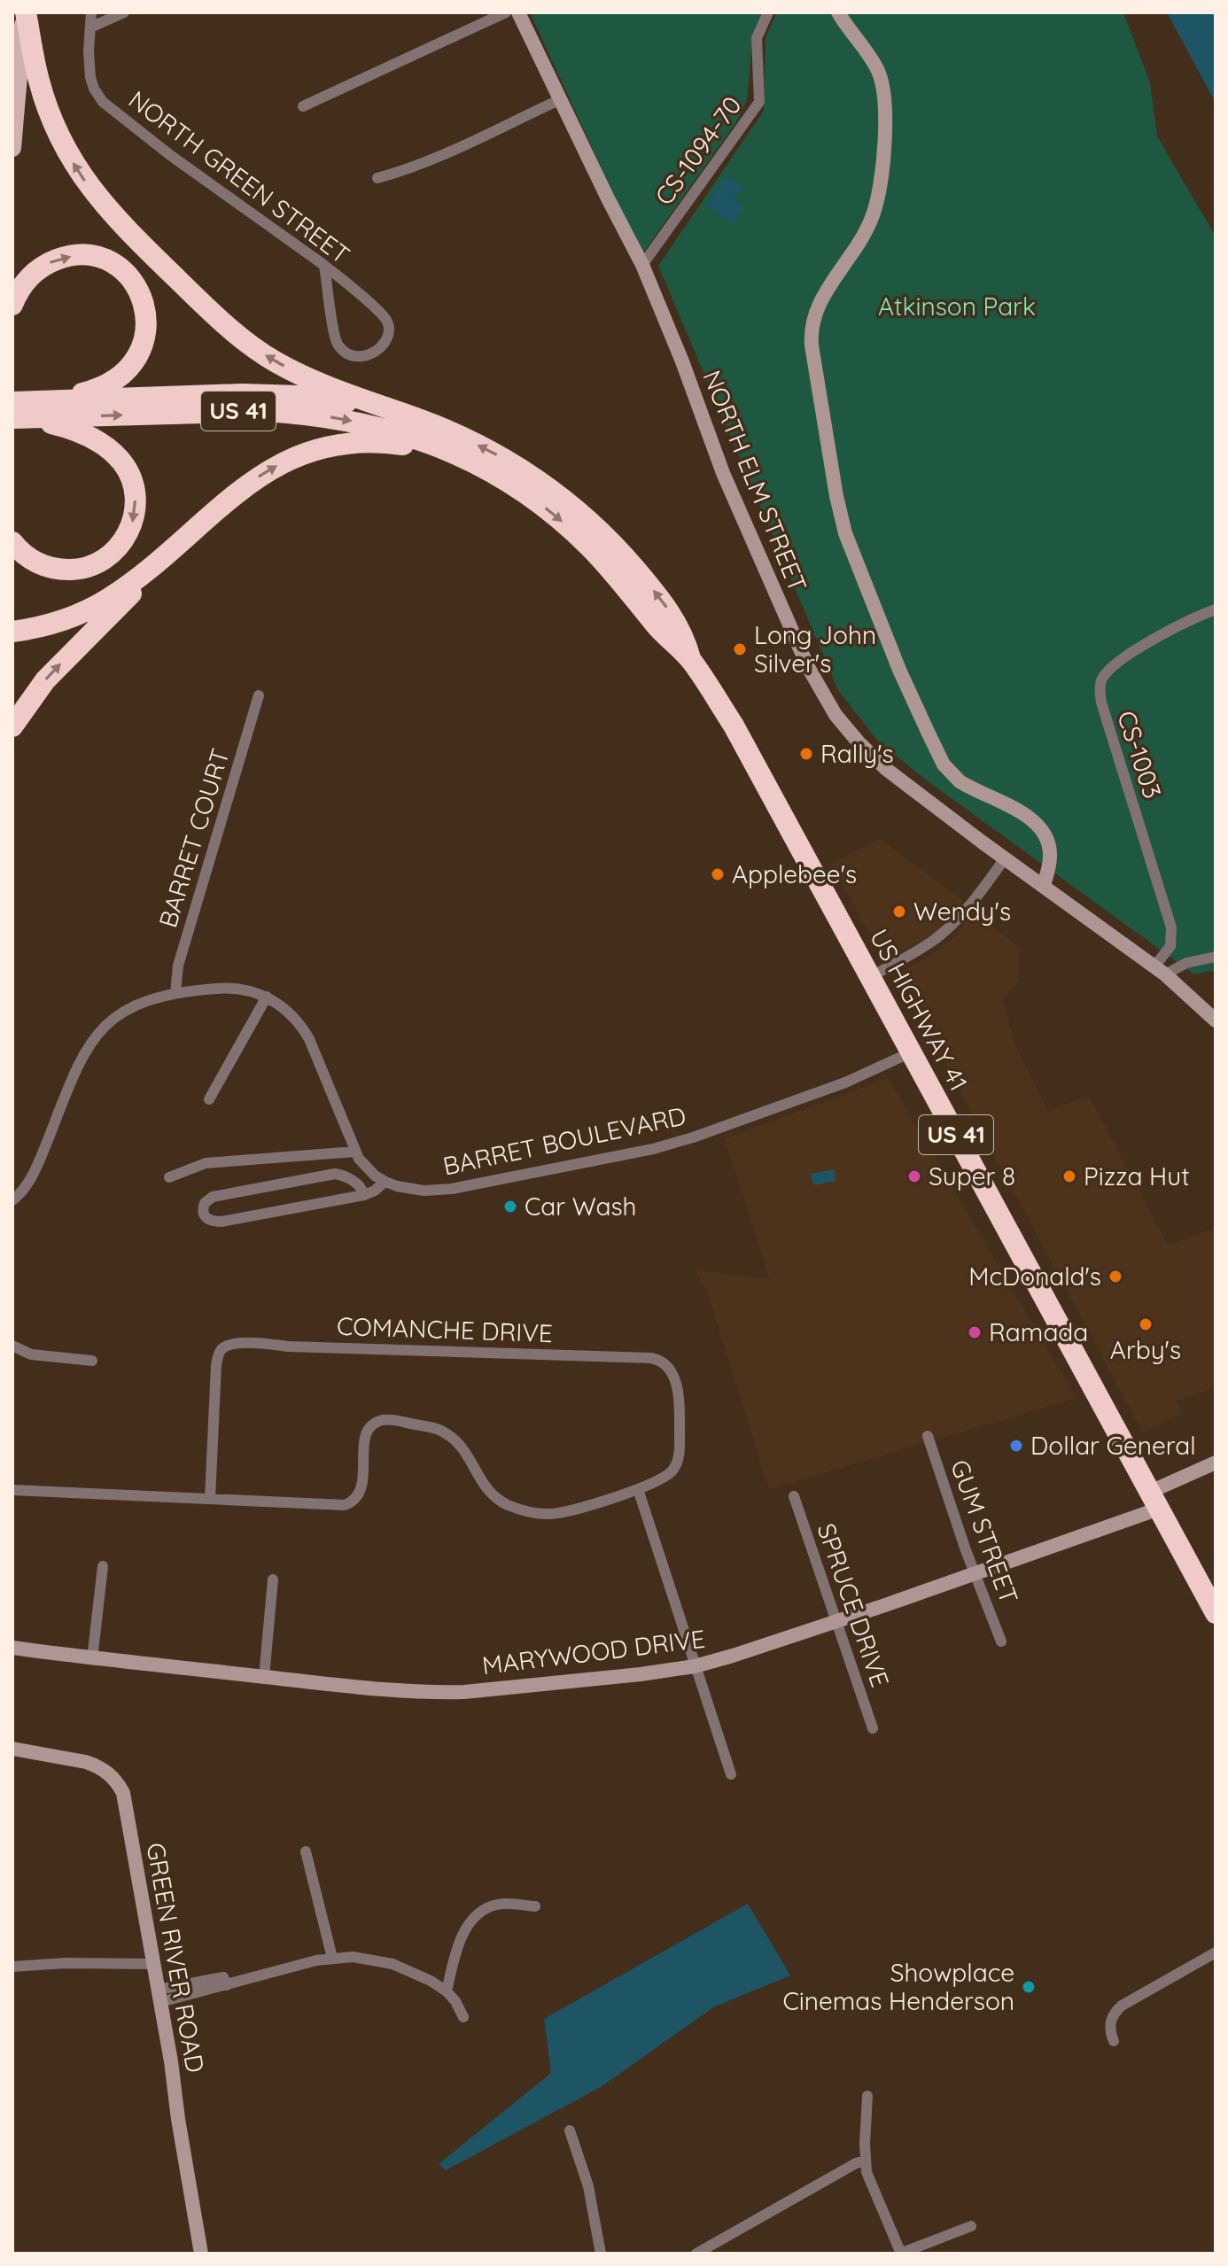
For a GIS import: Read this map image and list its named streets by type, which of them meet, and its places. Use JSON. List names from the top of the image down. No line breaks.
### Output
{"streets":{"highway":["US 41","US HIGHWAY 41"],"street":["CS-1094-70","NORTH GREEN STREET","NORTH ELM STREET","CS-1003","BARRET COURT","BARRET BOULEVARD","COMANCHE DRIVE","GUM STREET","SPRUCE DRIVE","MARYWOOD DRIVE","GREEN RIVER ROAD"]},"crossings":[["CS-1094-70","NORTH ELM STREET"],["US 41","US HIGHWAY 41"],["NORTH ELM STREET","CS-1003"],["US HIGHWAY 41","BARRET BOULEVARD"],["US HIGHWAY 41","MARYWOOD DRIVE"],["GUM STREET","MARYWOOD DRIVE"],["SPRUCE DRIVE","MARYWOOD DRIVE"]],"parks":["Atkinson Park"],"places":["Long John Silver's","Rally's","Applebee's","Wendy's","Super 8","Pizza Hut","Car Wash","McDonald's","Arby's","Ramada","Dollar General","Showplace Cinemas Henderson"]}
